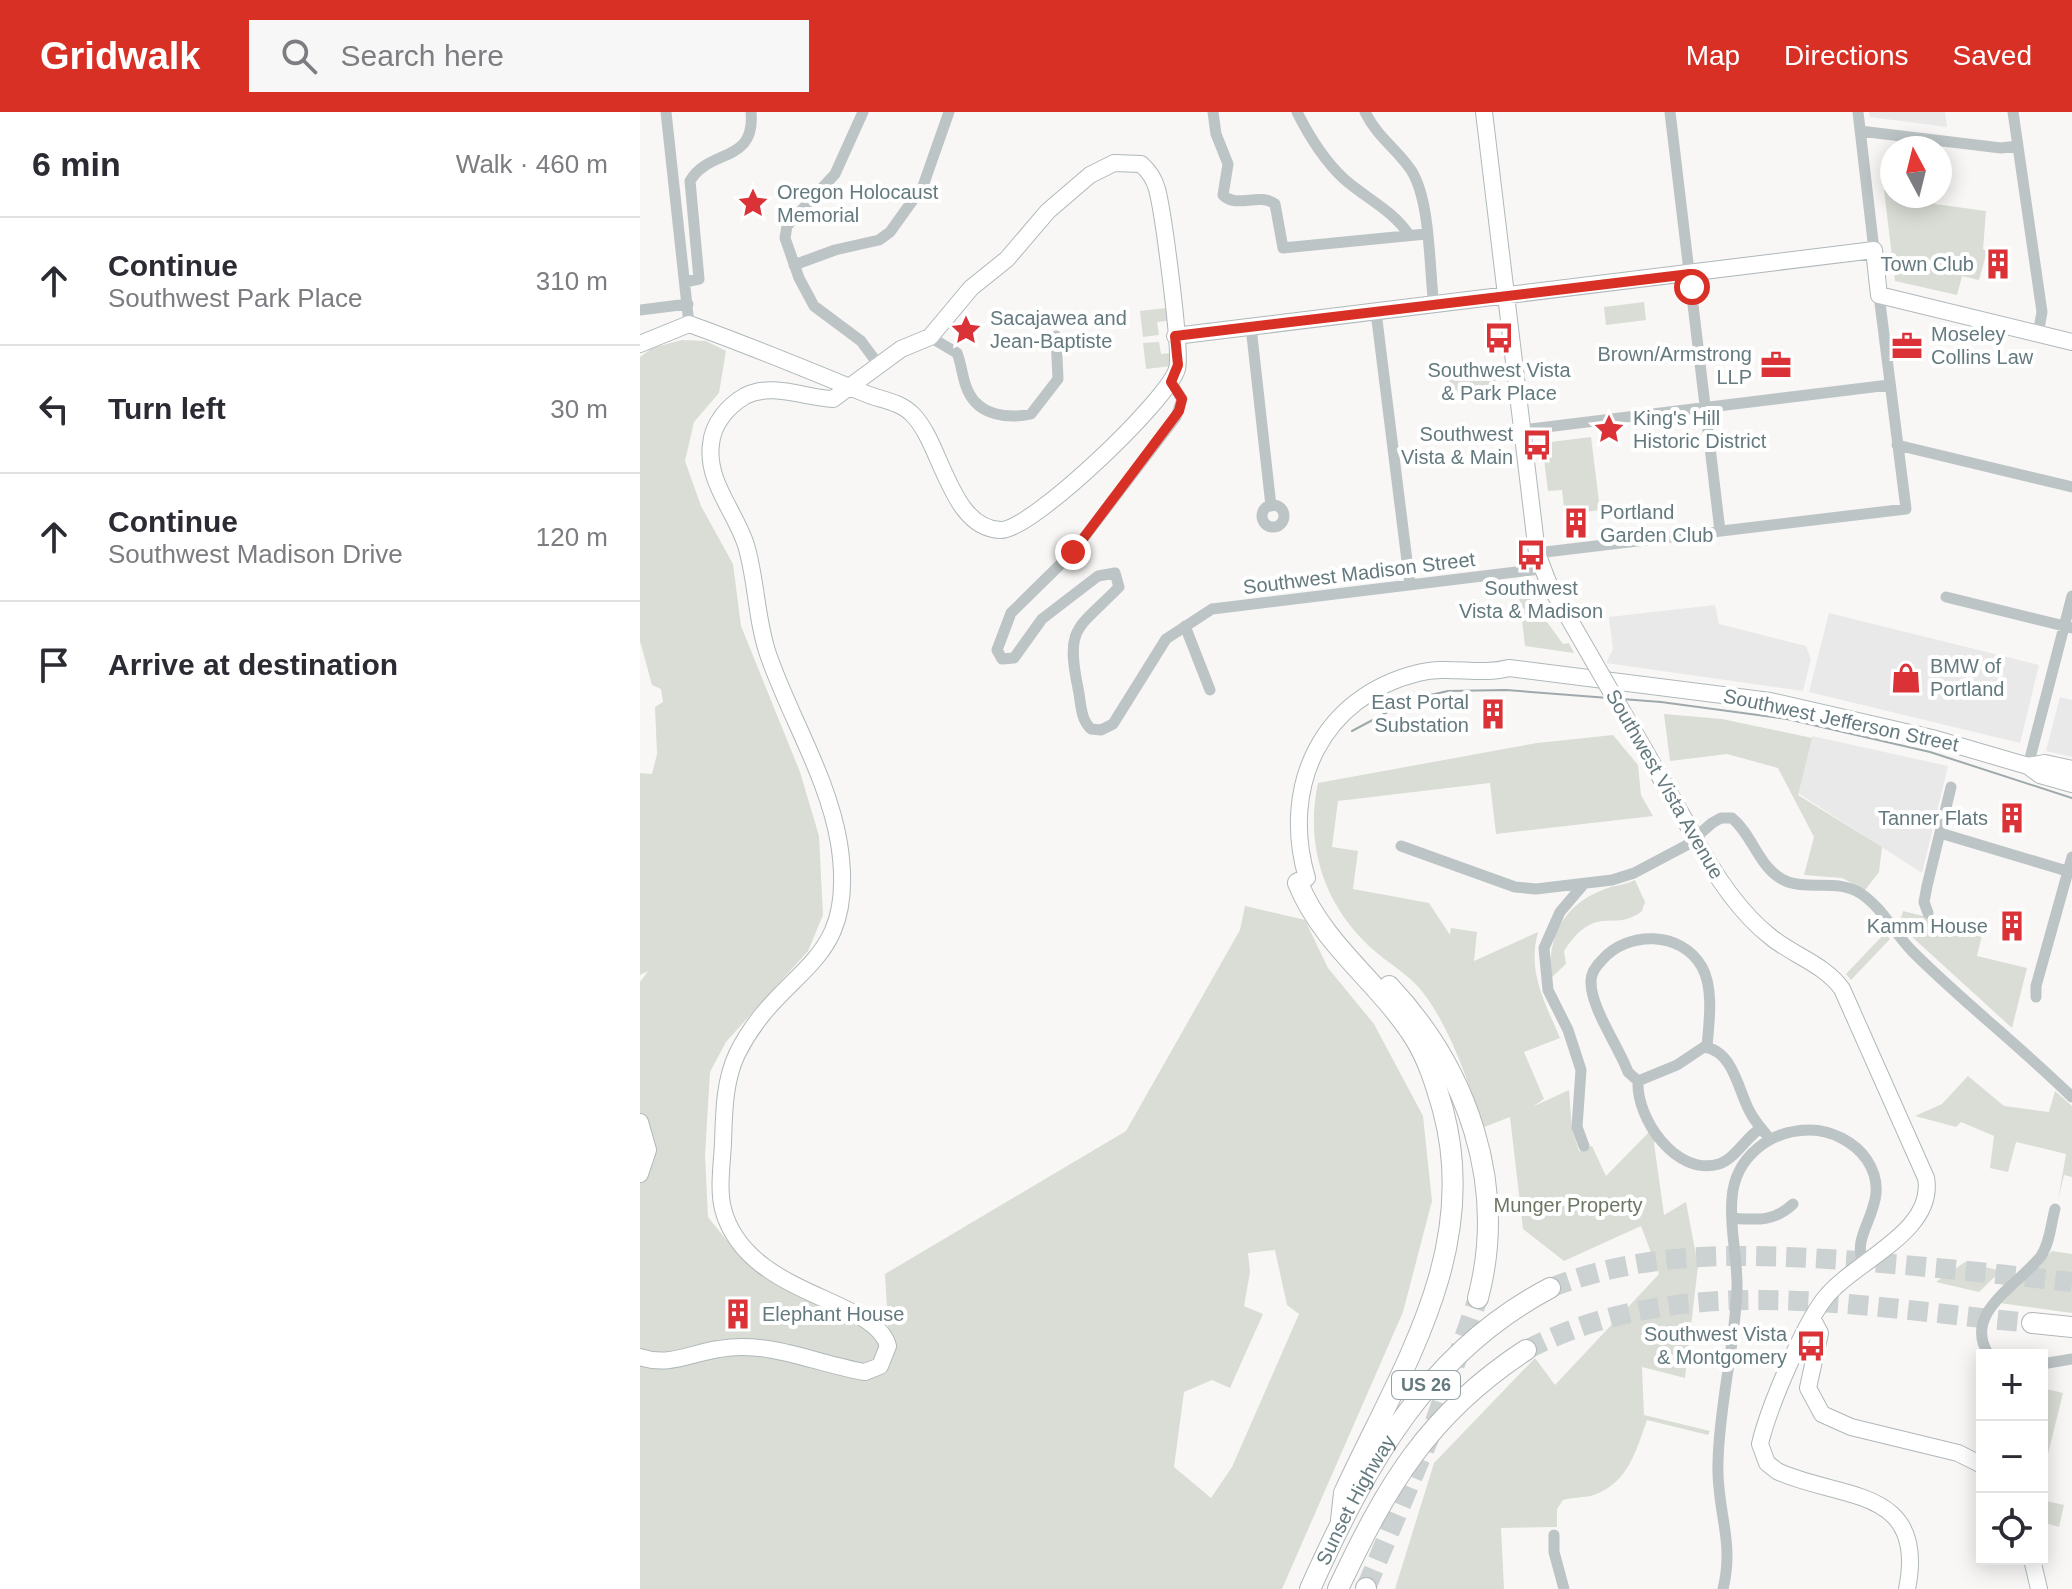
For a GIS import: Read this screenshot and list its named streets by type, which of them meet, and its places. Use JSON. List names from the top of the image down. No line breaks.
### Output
{"streets":{"highway":["US 26","Sunset Highway"],"street":["Southwest Madison Street","Southwest Jefferson Street","Southwest Vista Avenue"]},"crossings":[["Southwest Madison Street","Southwest Vista Avenue"]],"parks":["Munger Property"],"places":{"place":["Oregon Holocaust Memorial","Sacajawea and Jean-Baptiste","King's Hill Historic District"],"building":["Town Club","Portland Garden Club","East Portal Substation","Tanner Flats","Kamm House","Elephant House"],"bus stop":["Southwest Vista & Park Place","Southwest Vista & Main","Southwest Vista & Madison","Southwest Vista & Montgomery"],"office":["Moseley Collins Law","Brown/Armstrong LLP"],"shop":["BMW of Portland"]},"north":"top","page":{"header":"Gridwalk","search":"Search here","nav":["Map","Directions","Saved"],"heading":["6 min","Walk · 460 m"],"list":[["Continue","Southwest Park Place","310 m"],["Turn left","30 m"],["Continue","Southwest Madison Drive","120 m"],"Arrive at destination"],"map_buttons":["+","−"]}}
